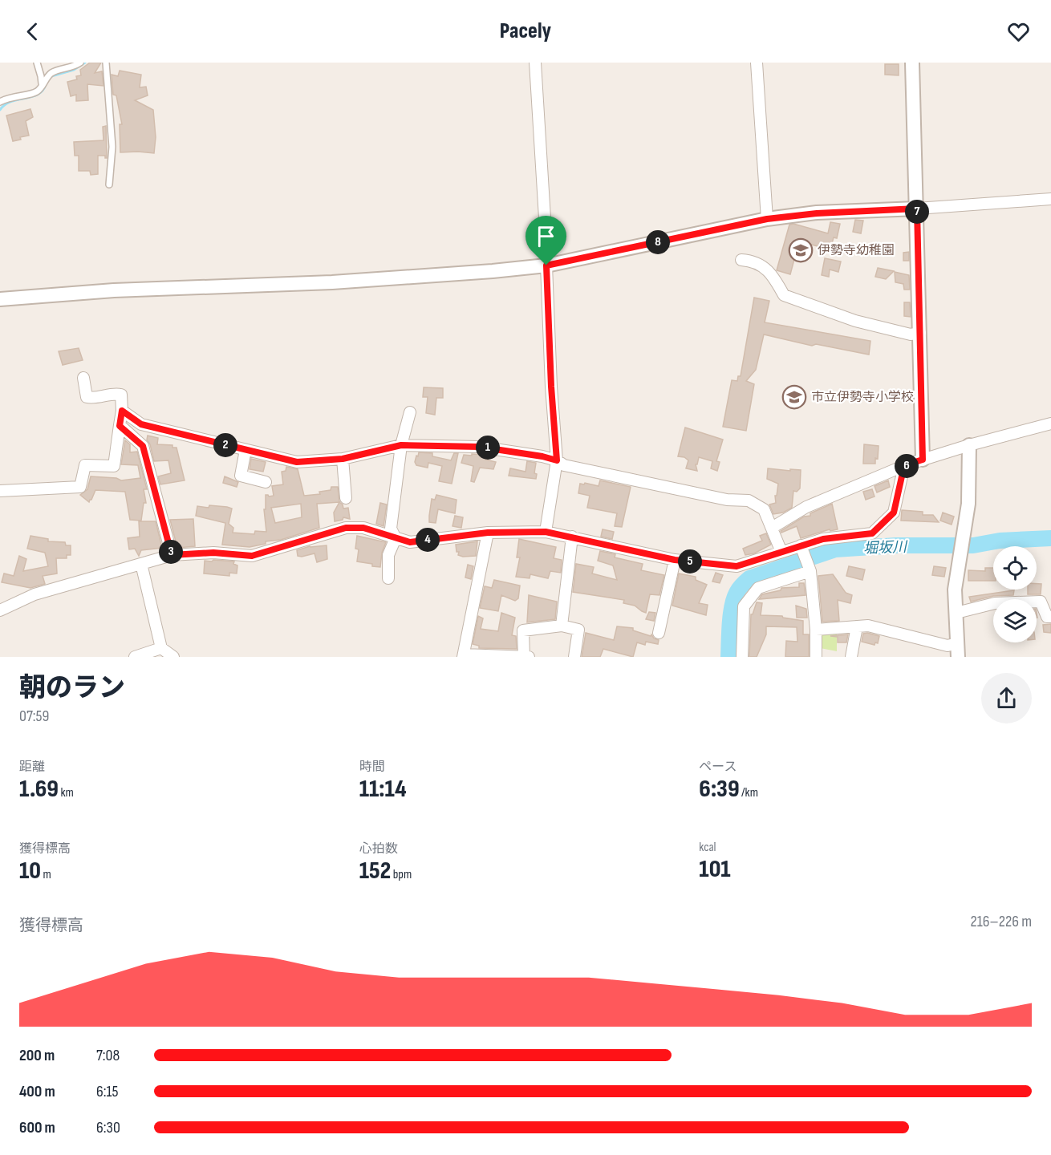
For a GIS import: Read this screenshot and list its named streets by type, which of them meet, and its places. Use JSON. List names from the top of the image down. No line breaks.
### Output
{"water":["堀坂川"],"places":{"school or university":["伊勢寺幼稚園","市立伊勢寺小学校"]},"page":{"header":"Pacely","pins":["7","8","2","1","6","4","3","5"],"heading":["朝のラン","07:59"],"stats":[["距離","1.69 km"],["時間","11:14"],["ペース","6:39 /km"],["獲得標高","10 m"],["心拍数","152 bpm"],["kcal","101"]],"chart":["獲得標高","216–226 m"],"list":[{"name":"200 m","note":"7:08"},{"name":"400 m","note":"6:15"},{"name":"600 m","note":"6:30"}]}}
